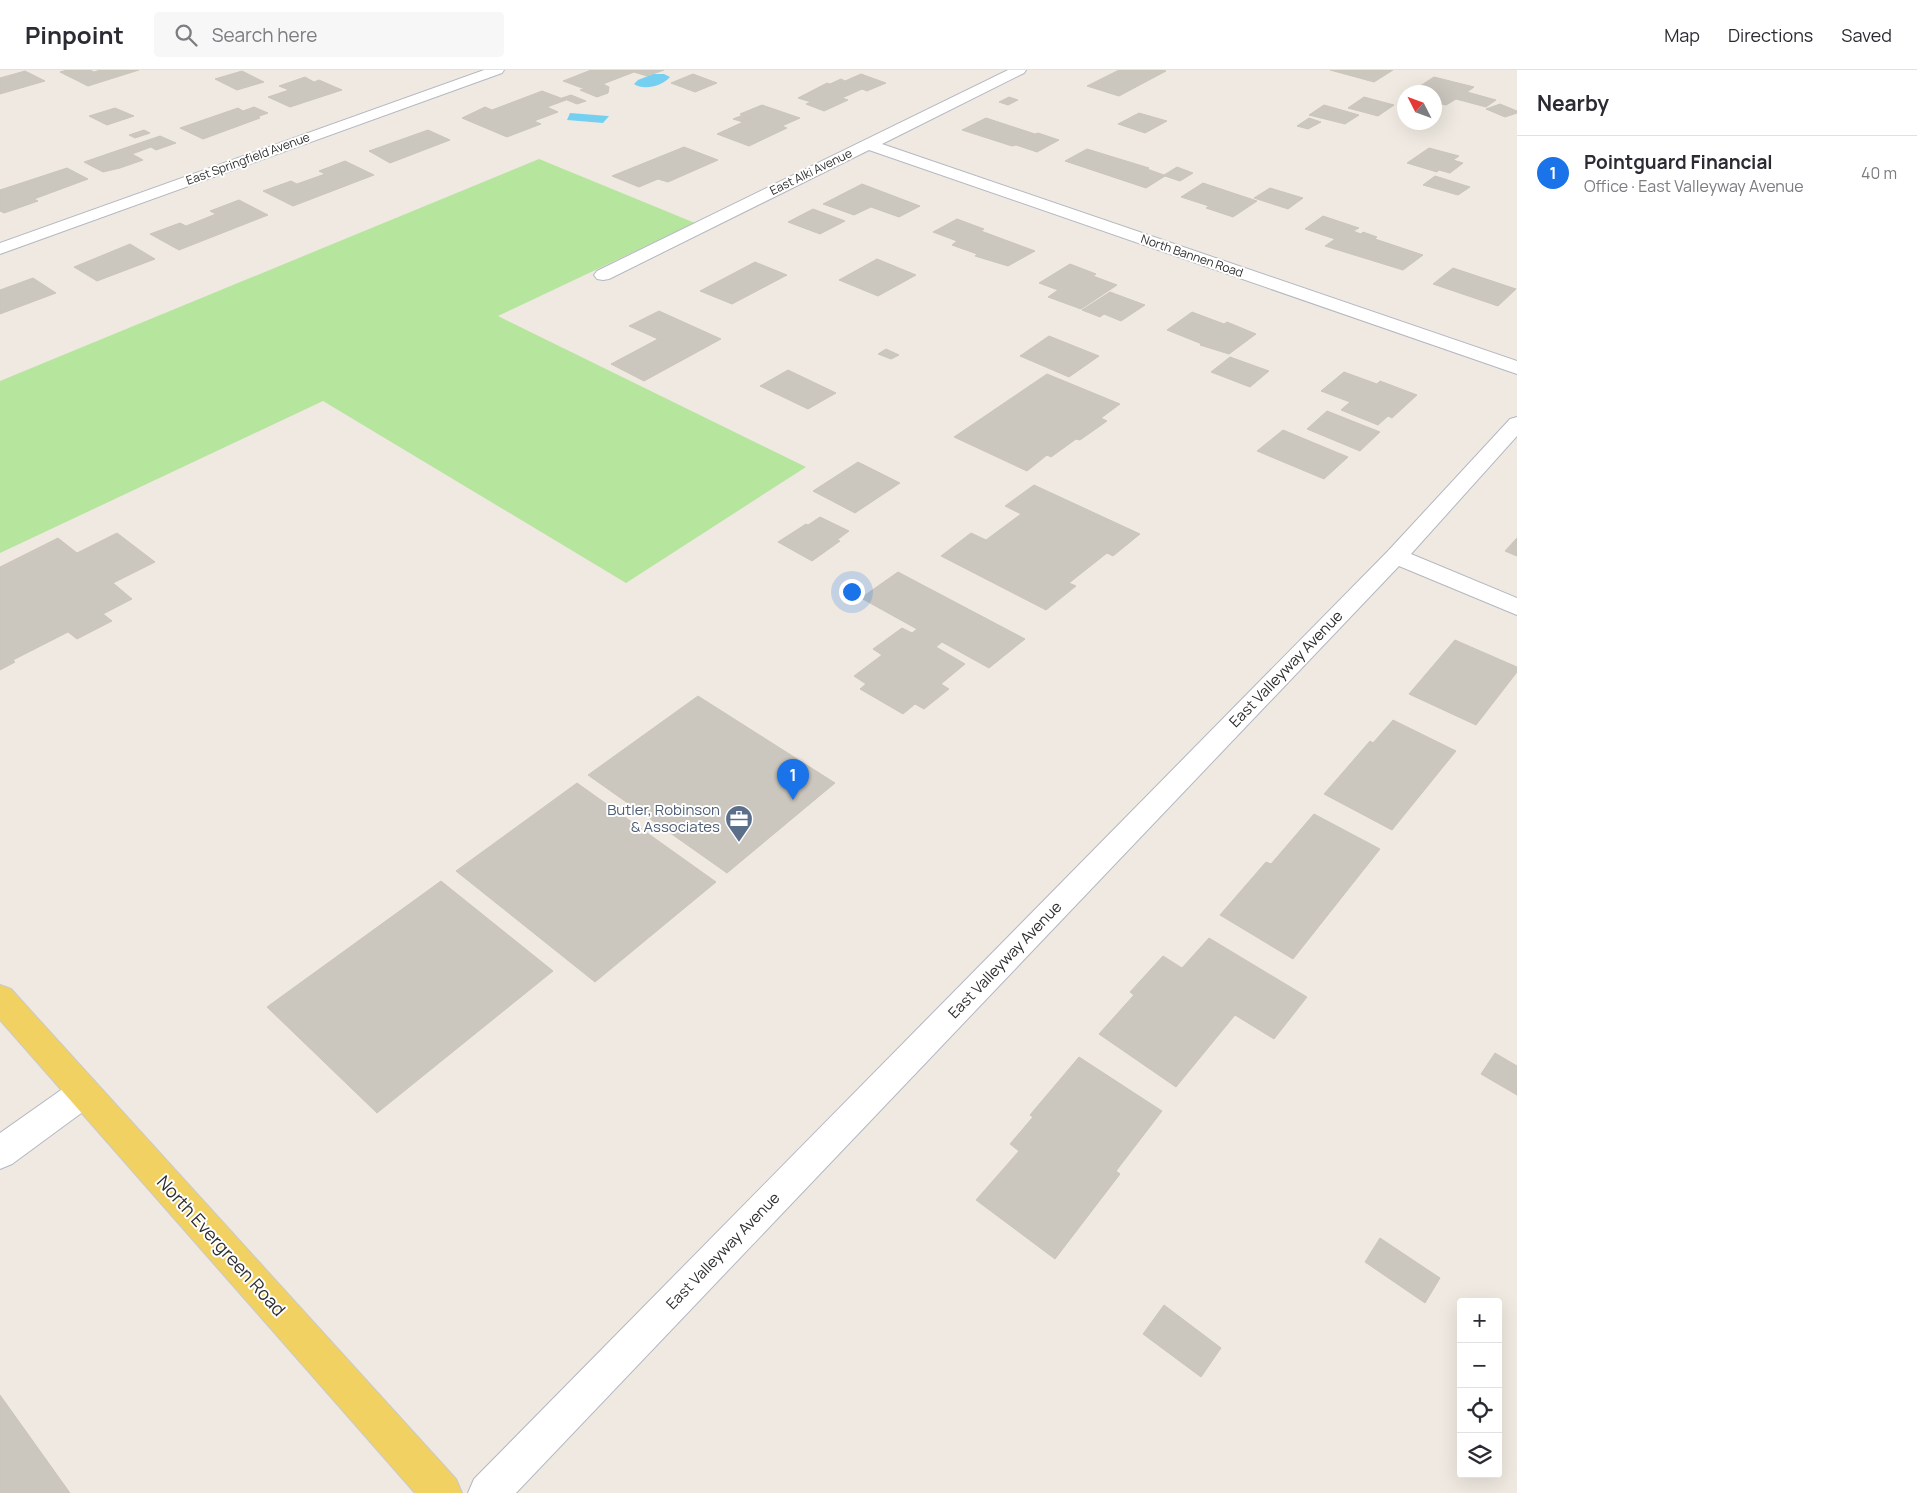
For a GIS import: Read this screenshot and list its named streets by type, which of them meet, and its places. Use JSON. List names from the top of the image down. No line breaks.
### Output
{"streets":{"main road":["North Evergreen Road"],"street":["East Springfield Avenue","East Alki Avenue","North Bannen Road","East Valleyway Avenue"]},"crossings":[["East Alki Avenue","North Bannen Road"]],"places":{"office":["Butler, Robinson & Associates"]},"north":"top left","page":{"header":"Pinpoint","search":"Search here","nav":["Map","Directions","Saved"],"heading":"Nearby","list":[{"mark":"1","name":"Pointguard Financial","note":"Office · East Valleyway Avenue","value":"40 m"}],"pins":"1","map_buttons":["+","−"]}}
